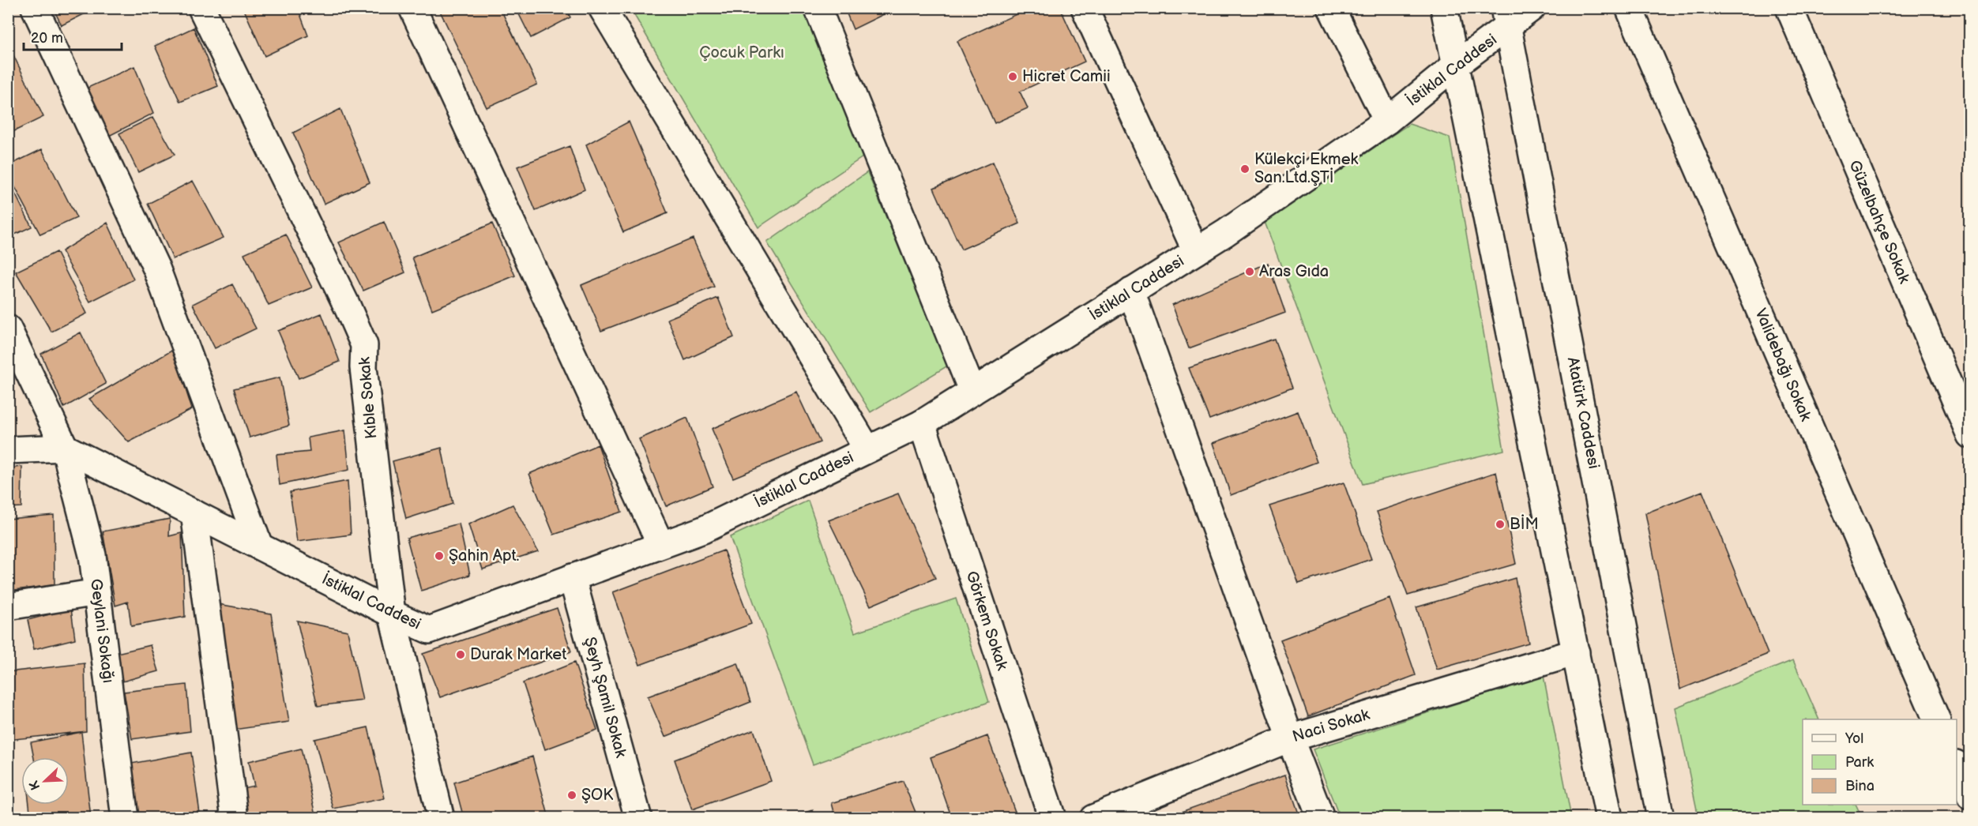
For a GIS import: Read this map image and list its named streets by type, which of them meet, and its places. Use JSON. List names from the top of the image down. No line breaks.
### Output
{"streets":{"street":["İstiklal Caddesi","Güzelbahçe Sokak","Validebağı Sokak","Kıble Sokak","Atatürk Caddesi","Görkem Sokak","Geylani Sokağı","Şeyh Şamil Sokak","Naci Sokak"]},"crossings":[["İstiklal Caddesi","Kıble Sokak"],["İstiklal Caddesi","Atatürk Caddesi"],["İstiklal Caddesi","Görkem Sokak"],["İstiklal Caddesi","Geylani Sokağı"],["İstiklal Caddesi","Şeyh Şamil Sokak"]],"parks":["Çocuk Parkı"],"places":["Hicret Camii","Külekçi Ekmek San.Ltd.ŞTİ","Aras Gıda","BİM","Şahin Apt.","Durak Market","ŞOK"],"legend":["Yol","Park","Bina"],"scale_bar":"20 m","north":"bottom left"}
